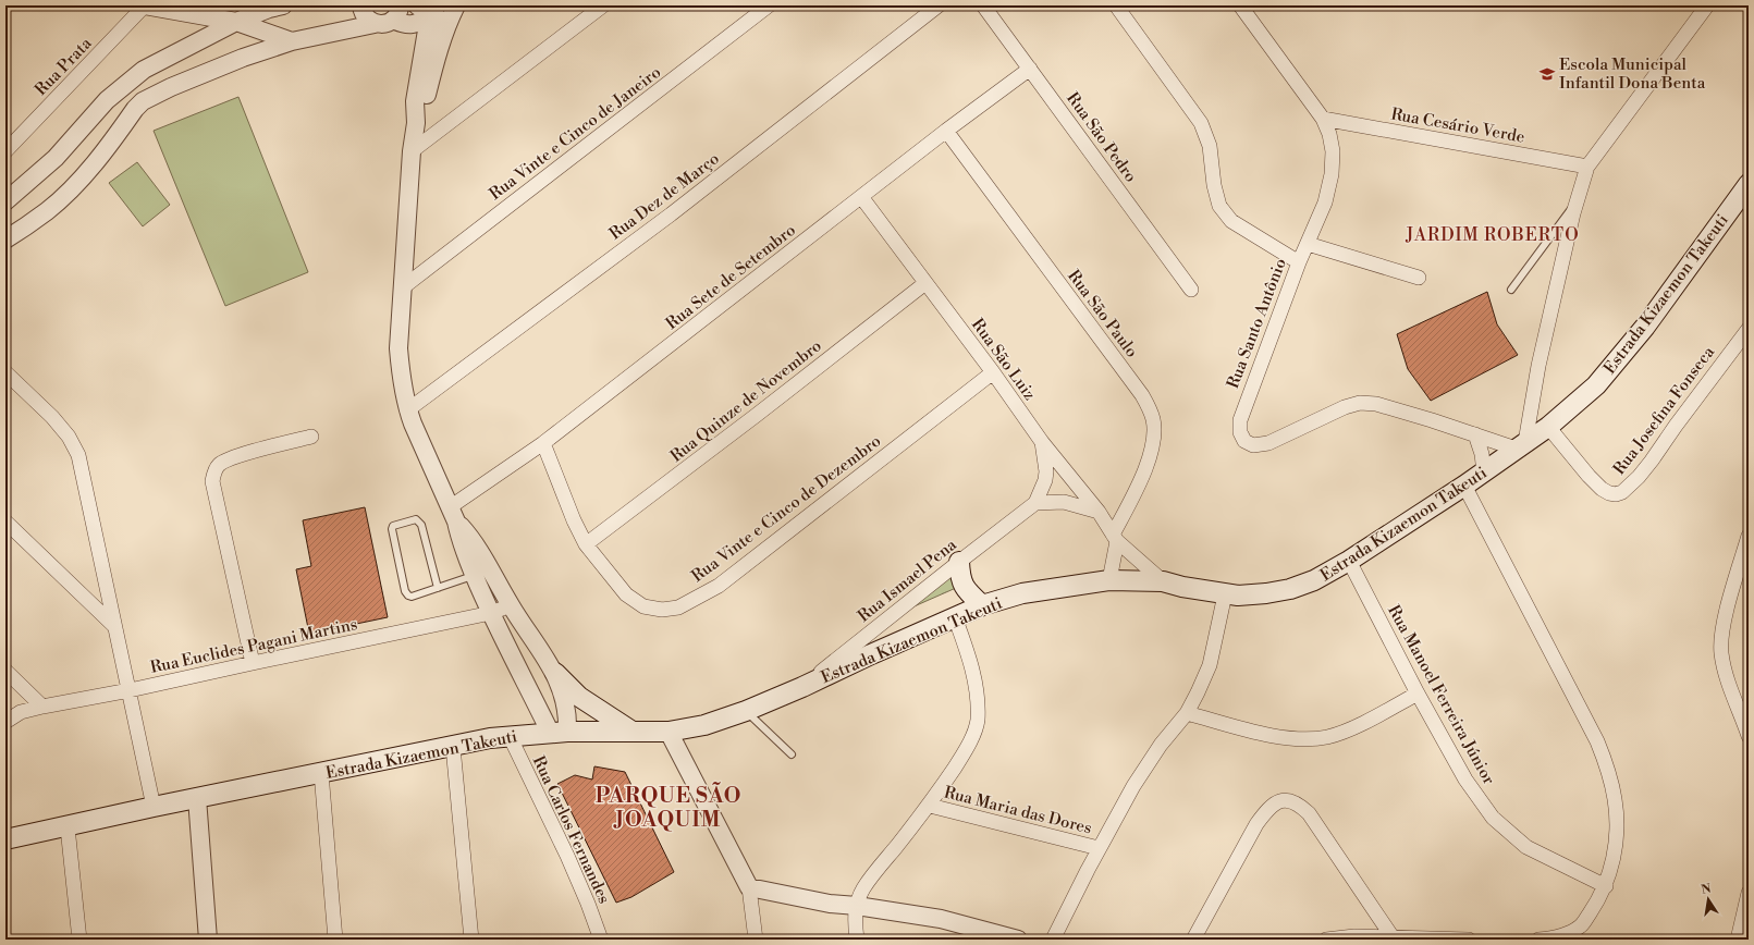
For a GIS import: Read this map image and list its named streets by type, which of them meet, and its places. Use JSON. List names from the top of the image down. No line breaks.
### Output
{"streets":{"main road":["Estrada Kizaemon Takeuti"],"street":["Rua Prata","Rua Cesário Verde","Rua Vinte e Cinco de Janeiro","Rua São Pedro","Rua Dez de Março","Rua Sete de Setembro","Rua São Paulo","Rua Santo Antônio","Rua São Luiz","Rua Quinze de Novembro","Rua Josefina Fonseca","Rua Vinte e Cinco de Dezembro","Rua Ismael Pena","Rua Euclides Pagani Martins","Rua Manoel Ferreira Júnior","Rua Maria das Dores","Rua Carlos Fernandes"]},"crossings":[["Rua Cesário Verde","Rua Santo Antônio"],["Rua São Pedro","Rua Sete de Setembro"],["Rua Sete de Setembro","Rua São Paulo"],["Rua Sete de Setembro","Rua São Luiz"],["Rua Sete de Setembro","Rua Vinte e Cinco de Dezembro"],["Estrada Kizaemon Takeuti","Rua Santo Antônio"],["Estrada Kizaemon Takeuti","Rua São Luiz"],["Estrada Kizaemon Takeuti","Rua Josefina Fonseca"],["Estrada Kizaemon Takeuti","Rua Ismael Pena"],["Estrada Kizaemon Takeuti","Rua Manoel Ferreira Júnior"],["Estrada Kizaemon Takeuti","Rua Carlos Fernandes"],["Rua São Paulo","Rua São Luiz"],["Rua São Luiz","Rua Quinze de Novembro"],["Rua São Luiz","Rua Vinte e Cinco de Dezembro"],["Rua São Luiz","Rua Ismael Pena"],["Rua Quinze de Novembro","Rua Vinte e Cinco de Dezembro"]],"districts":["JARDIM ROBERTO","PARQUE SÃO JOAQUIM"],"places":{"school or university":["Escola Municipal Infantil Dona Benta"]},"north":"top"}
